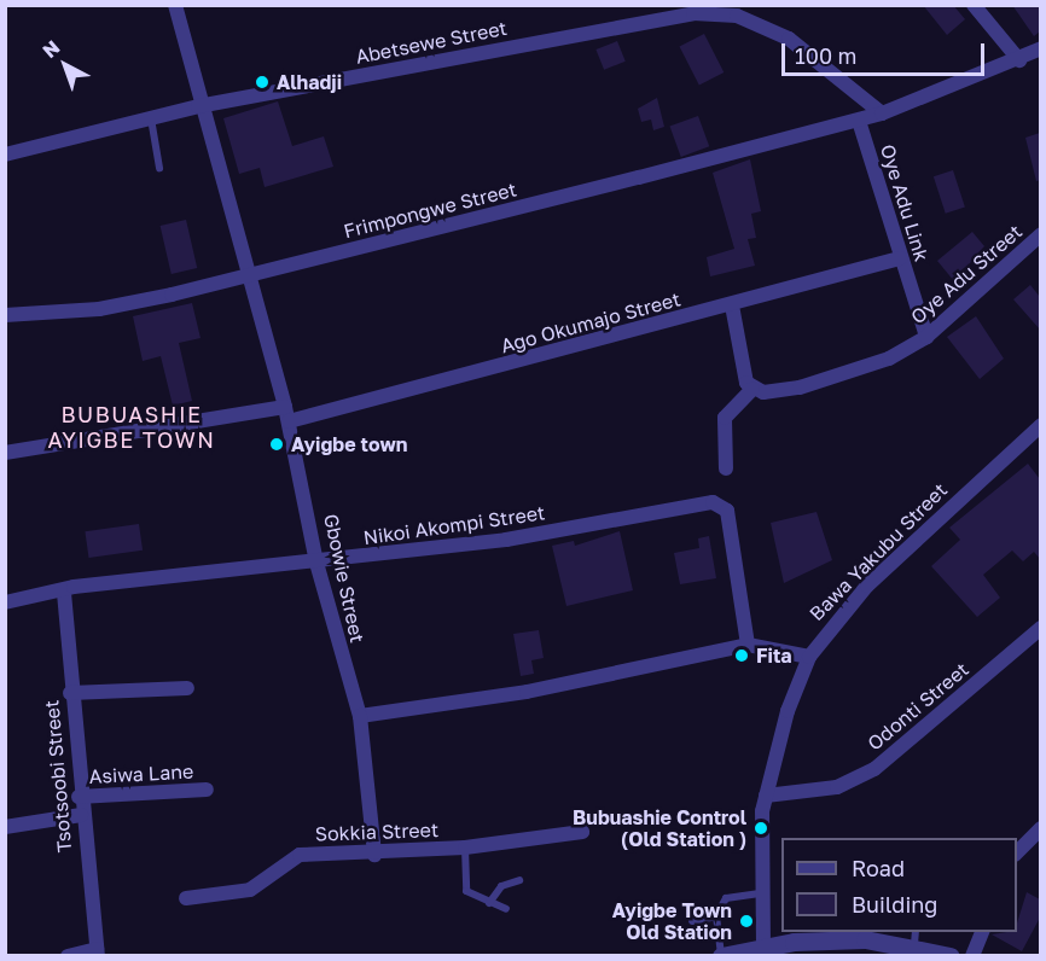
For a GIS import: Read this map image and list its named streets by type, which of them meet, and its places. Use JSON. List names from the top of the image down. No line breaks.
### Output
{"streets":{"street":["Abetsewe Street","Oye Adu Link","Frimpongwe Street","Oye Adu Street","Ago Okumajo Street","Nikoi Akompi Street","Bawa Yakubu Street","Gbowie Street","Odonti Street","Asiwa Lane","Tsotsoobi Street","Sokkia Street"]},"crossings":[["Abetsewe Street","Frimpongwe Street"],["Abetsewe Street","Gbowie Street"],["Oye Adu Link","Frimpongwe Street"],["Oye Adu Link","Oye Adu Street"],["Oye Adu Link","Ago Okumajo Street"],["Frimpongwe Street","Gbowie Street"],["Ago Okumajo Street","Gbowie Street"],["Nikoi Akompi Street","Gbowie Street"],["Nikoi Akompi Street","Tsotsoobi Street"],["Bawa Yakubu Street","Odonti Street"],["Gbowie Street","Sokkia Street"],["Asiwa Lane","Tsotsoobi Street"]],"districts":["BUBUASHIE AYIGBE TOWN"],"places":["Alhadji","Ayigbe town","Fita","Bubuashie Control (Old Station )","Ayigbe Town Old Station"],"legend":["Road","Building"],"scale_bar":"100 m","north":"top left"}
